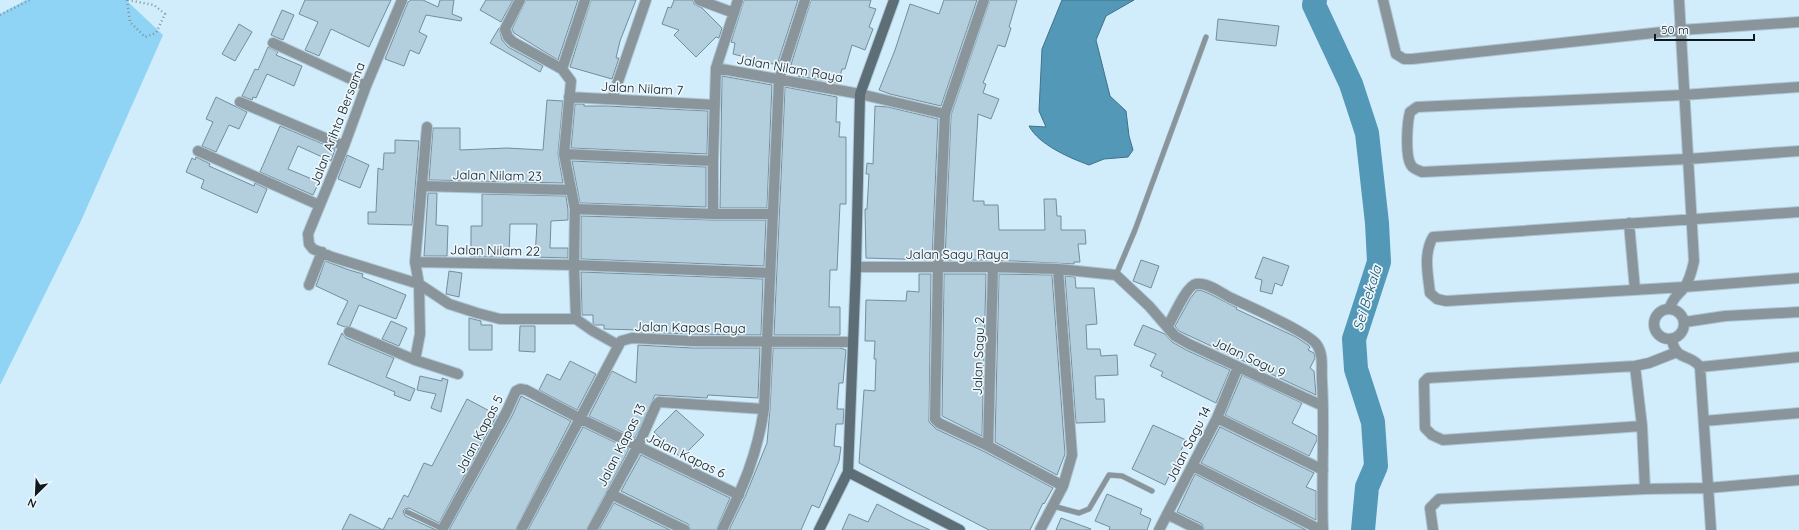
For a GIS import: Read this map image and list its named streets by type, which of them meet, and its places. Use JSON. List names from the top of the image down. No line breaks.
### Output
{"streets":{"street":["Jalan Nilam Raya","Jalan Nilam 7","Jalan Arihta Bersama","Jalan Nilam 23","Jalan Nilam 22","Jalan Sagu Raya","Jalan Kapas Raya","Jalan Sagu 2","Jalan Sagu 9","Jalan Kapas 5","Jalan Sagu 14","Jalan Kapas 13","Jalan Kapas 6"]},"crossings":[["Jalan Sagu Raya","Jalan Sagu 2"],["Jalan Sagu Raya","Jalan Sagu 9"],["Jalan Sagu 9","Jalan Sagu 14"],["Jalan Kapas 5","Jalan Kapas 6"],["Jalan Kapas 13","Jalan Kapas 6"]],"water":["Sei Bekala"],"scale_bar":"50 m","north":"bottom left"}
